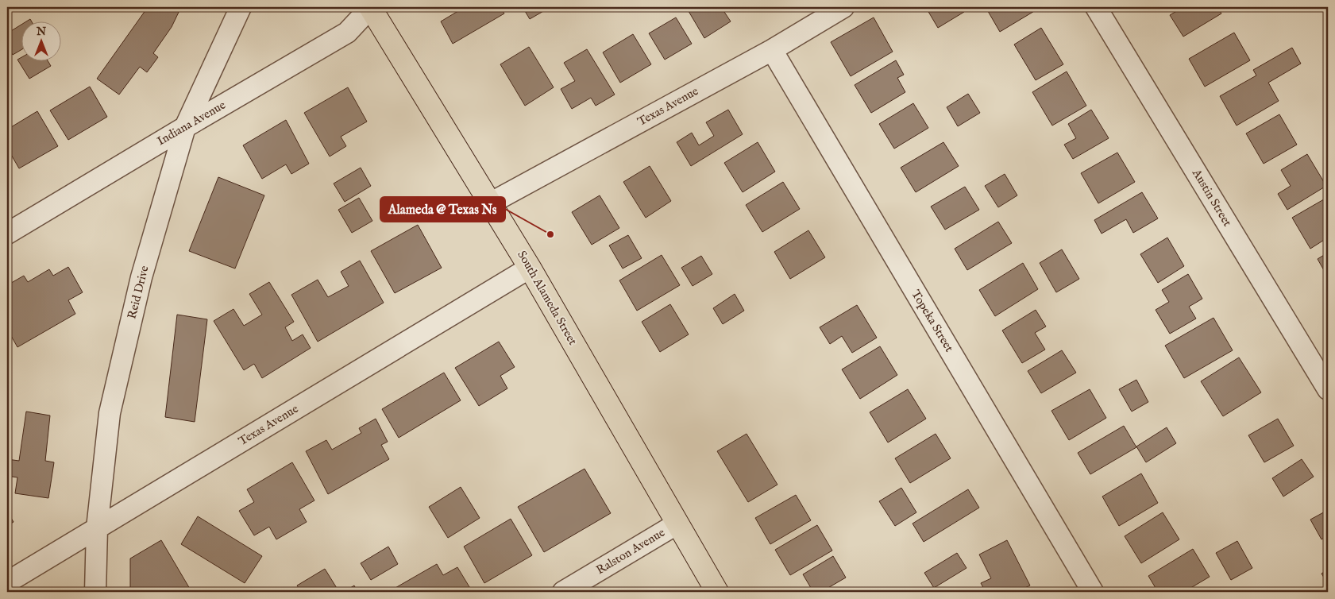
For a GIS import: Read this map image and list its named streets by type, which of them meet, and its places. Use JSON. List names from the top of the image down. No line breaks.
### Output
{"streets":{"main road":["South Alameda Street"],"street":["Texas Avenue","Indiana Avenue","Austin Street","Reid Drive","Topeka Street","Ralston Avenue"]},"crossings":[["Texas Avenue","Reid Drive"],["Texas Avenue","South Alameda Street"],["Texas Avenue","Topeka Street"],["Indiana Avenue","Reid Drive"],["Indiana Avenue","South Alameda Street"],["South Alameda Street","Ralston Avenue"]],"places":["Alameda @ Texas Ns"],"north":"top"}
